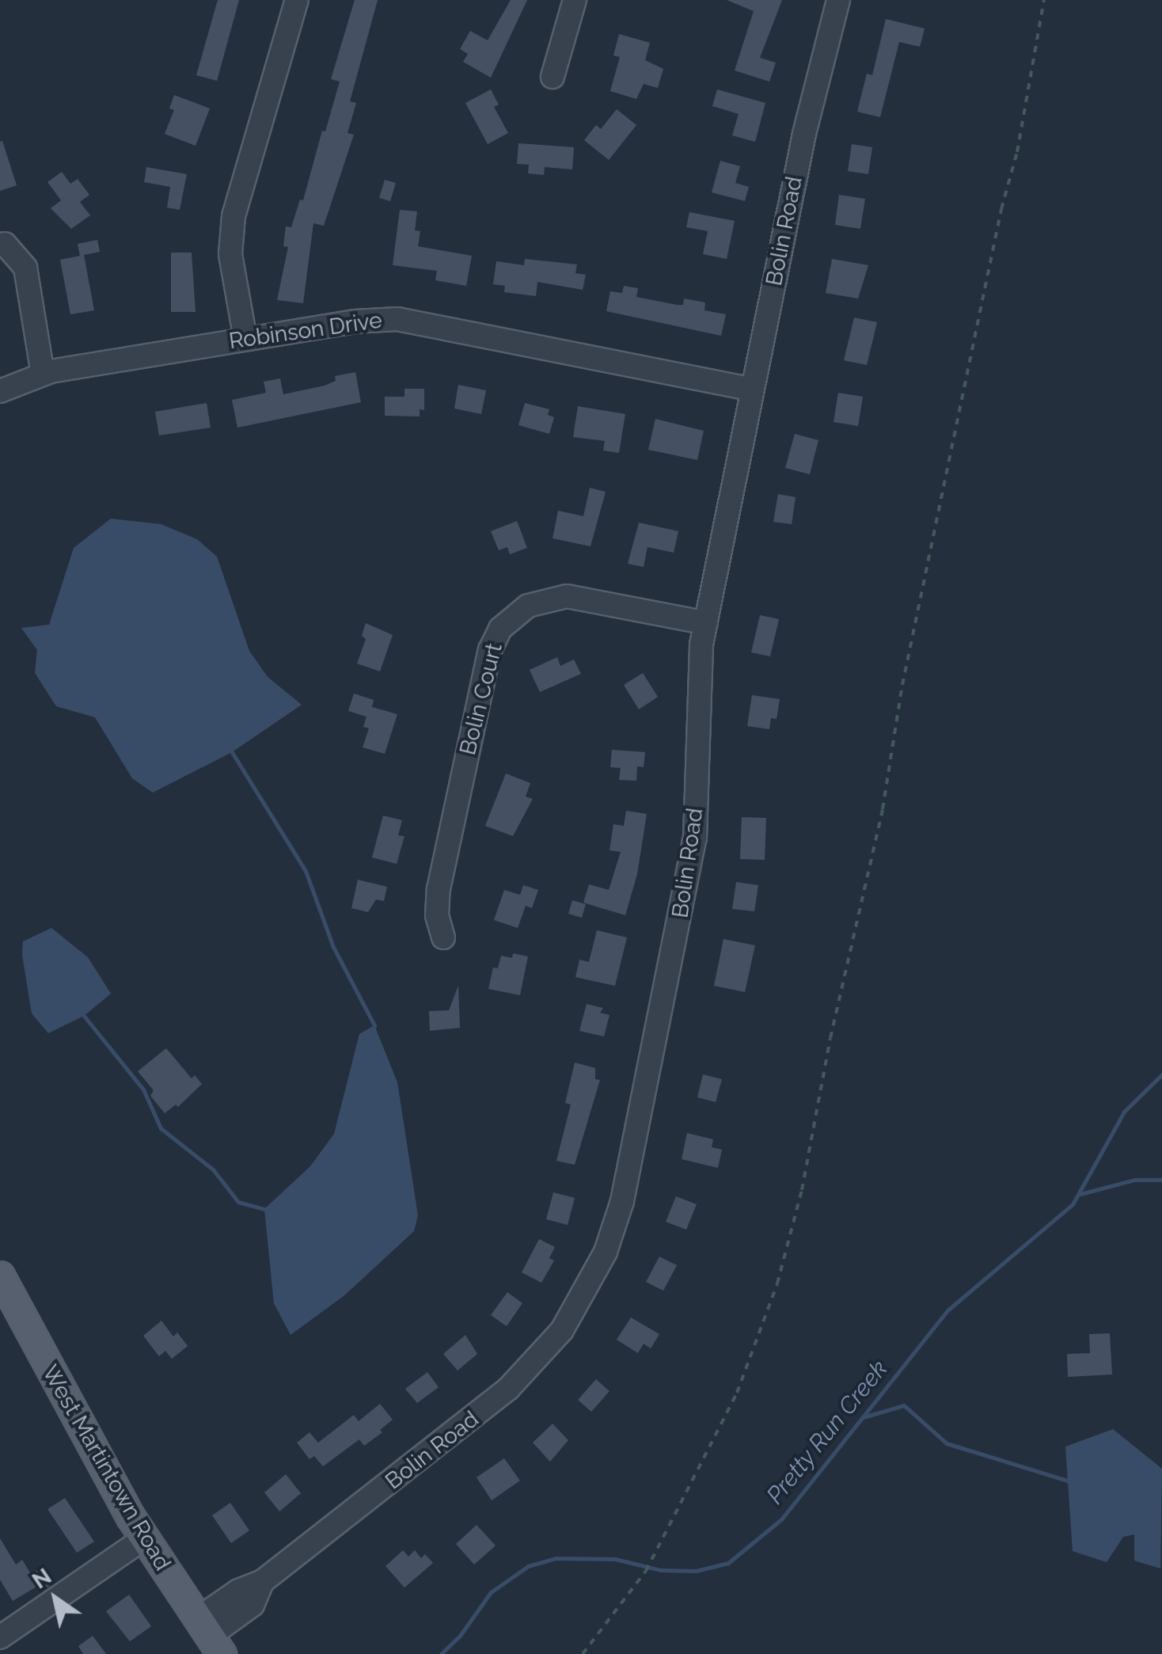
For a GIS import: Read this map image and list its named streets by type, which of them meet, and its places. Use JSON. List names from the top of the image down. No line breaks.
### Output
{"streets":{"main road":["West Martintown Road"],"street":["Bolin Road","Robinson Drive","Bolin Court"]},"crossings":[["Bolin Road","Robinson Drive"],["Bolin Road","Bolin Court"],["Bolin Road","West Martintown Road"]],"water":["Pretty Run Creek"],"north":"top left"}
